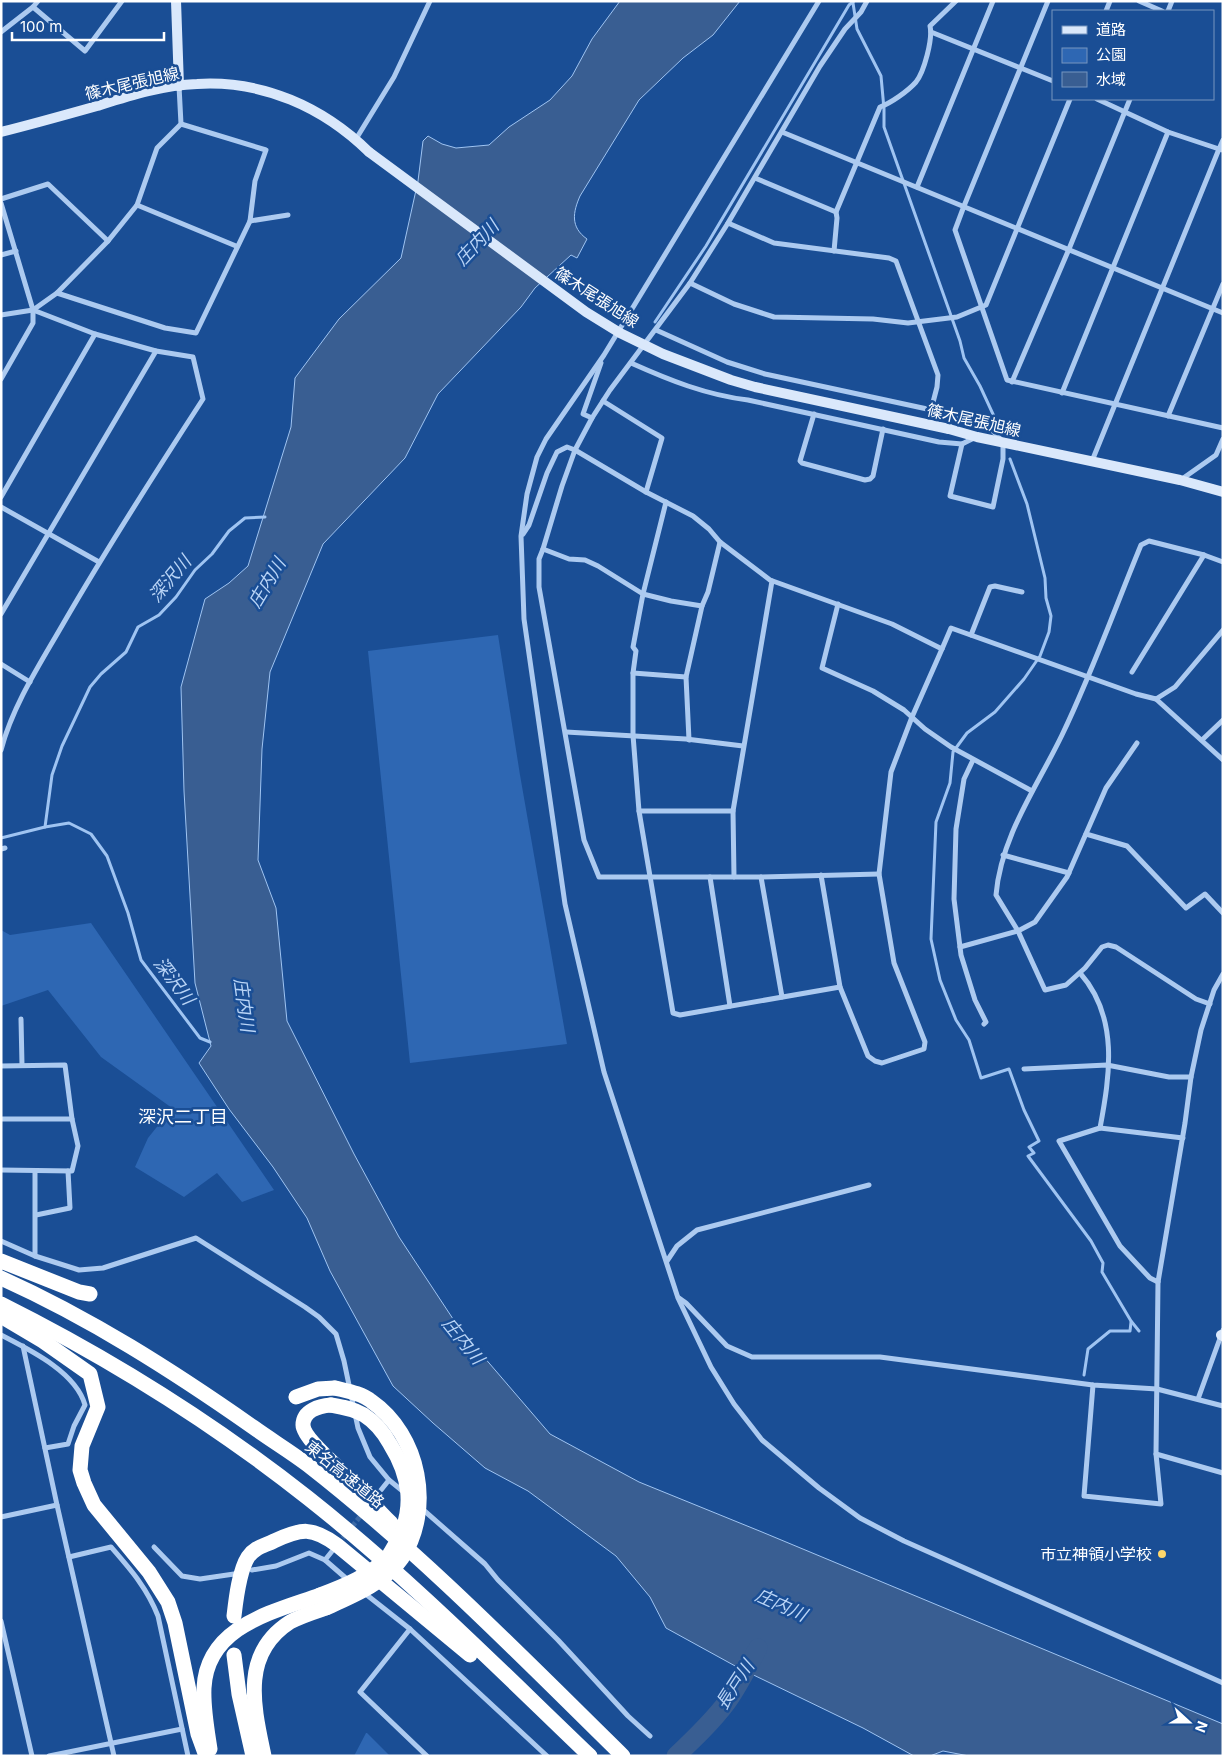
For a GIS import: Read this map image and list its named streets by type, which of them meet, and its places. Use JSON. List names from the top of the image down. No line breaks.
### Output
{"streets":{"highway":["東名高速道路"],"main road":["篠木尾張旭線"]},"districts":["深沢二丁目"],"water":["庄内川","深沢川","長戸川"],"places":["市立神領小学校"],"legend":["道路","公園","水域"],"scale_bar":"100 m","north":"right"}
